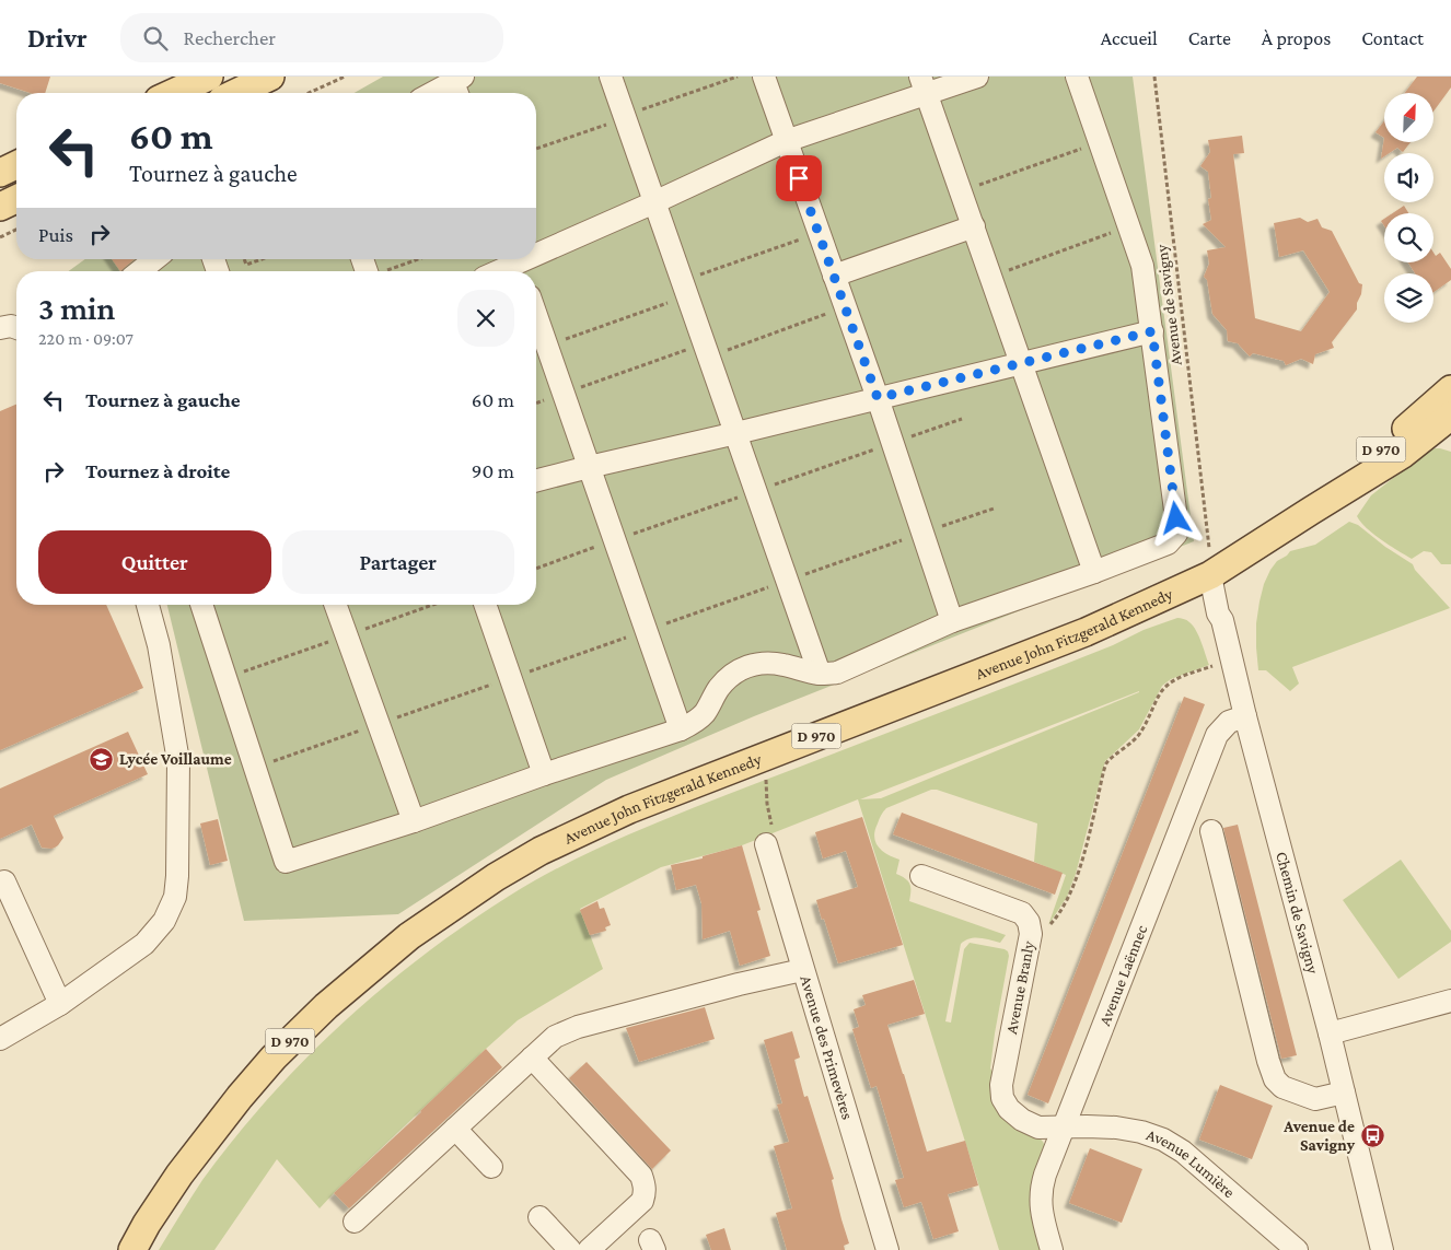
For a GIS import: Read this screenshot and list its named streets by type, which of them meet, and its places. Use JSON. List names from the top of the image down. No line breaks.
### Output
{"streets":{"main road":["D 970","Avenue John Fitzgerald Kennedy"],"street":["Chemin de Savigny","Avenue Laënnec","Avenue Branly","Avenue des Primevères","Avenue Lumière"],"path":["Avenue de Savigny"]},"crossings":[["Avenue John Fitzgerald Kennedy","Chemin de Savigny"],["Chemin de Savigny","Avenue Laënnec"],["Avenue Laënnec","Avenue Branly"],["Avenue Laënnec","Avenue Lumière"],["Avenue Branly","Avenue Lumière"]],"places":{"school or university":["Lycée Voillaume"],"bus stop":["Avenue de Savigny"]},"north":"top right","page":{"header":"Drivr","search":"Rechercher","nav":["Accueil","Carte","À propos","Contact"],"turn":["60 m","Tournez à gauche"],"then":"Puis","heading":["3 min","220 m · 09:07"],"list":[{"name":"Tournez à gauche","value":"60 m"},{"name":"Tournez à droite","value":"90 m"}],"buttons":["Quitter","Partager"]}}
